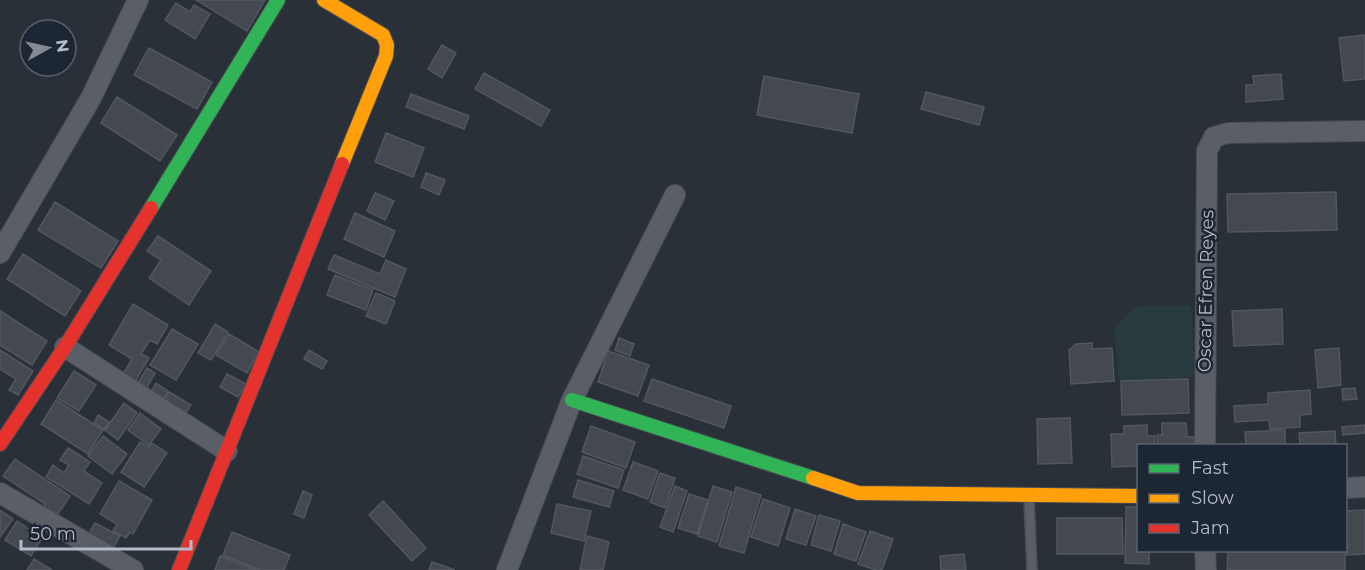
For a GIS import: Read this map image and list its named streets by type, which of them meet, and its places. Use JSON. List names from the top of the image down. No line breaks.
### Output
{"streets":{"street":["Oscar Efren Reyes"]},"legend":["Fast","Slow","Jam"],"scale_bar":"50 m","north":"right"}
